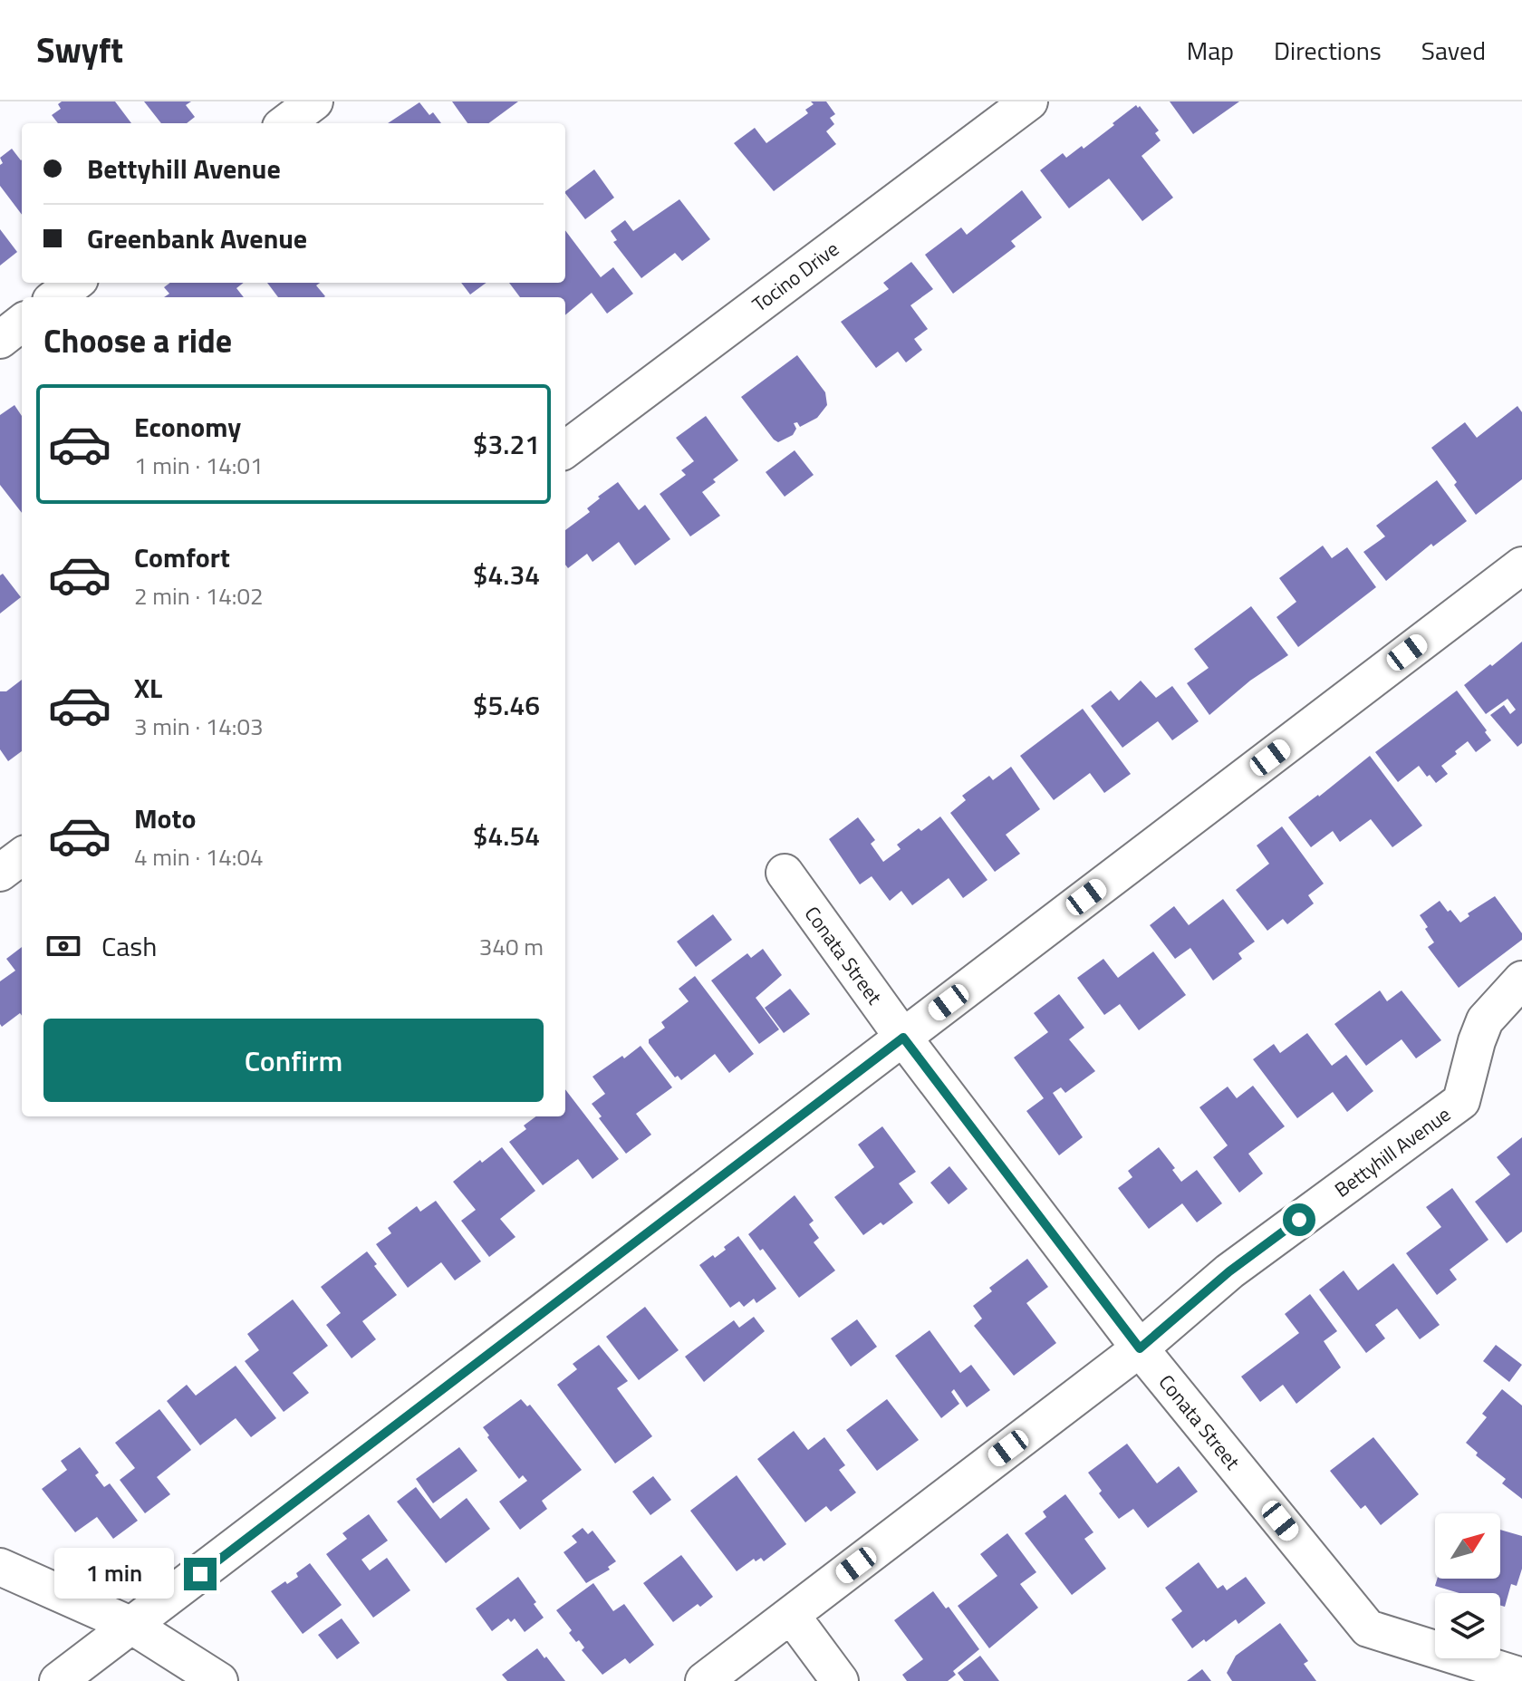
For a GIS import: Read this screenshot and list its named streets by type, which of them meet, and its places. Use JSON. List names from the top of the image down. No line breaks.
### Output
{"streets":{"street":["Tocino Drive","Conata Street","Bettyhill Avenue"]},"crossings":[["Conata Street","Bettyhill Avenue"]],"north":"top right","page":{"header":"Swyft","nav":["Map","Directions","Saved"],"banner":["Bettyhill Avenue","Greenbank Avenue"],"heading":"Choose a ride","list":[{"name":"Economy","note":"1 min · 14:01","value":"$3.21"},{"name":"Comfort","note":"2 min · 14:02","value":"$4.34"},{"name":"XL","note":"3 min · 14:03","value":"$5.46"},{"name":"Moto","note":"4 min · 14:04","value":"$4.54"}],"pay":["Cash","340 m"],"buttons":"Confirm","bubble":"1 min"}}
